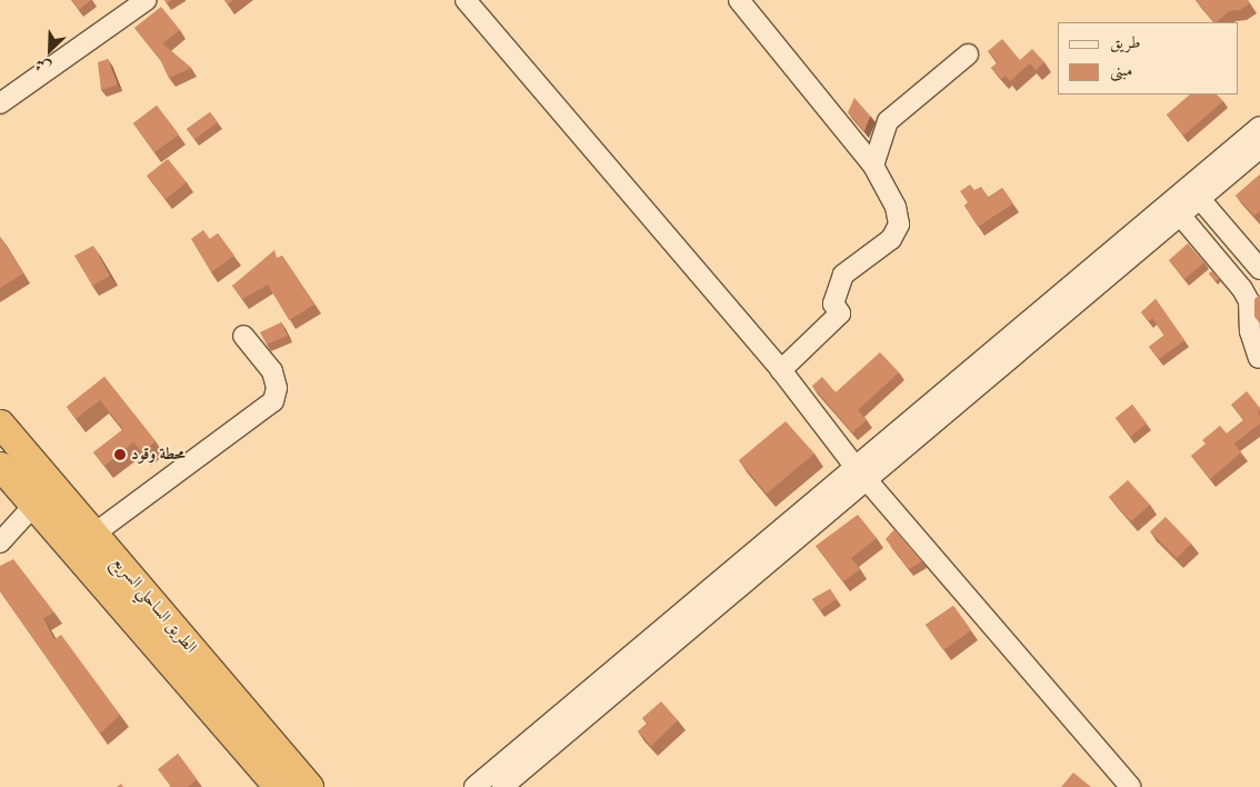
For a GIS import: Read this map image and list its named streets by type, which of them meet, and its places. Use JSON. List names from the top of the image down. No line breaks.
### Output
{"streets":{"highway":["الطريق الساحلي السريع"]},"places":["محطة وقود"],"legend":["طريق","مبنى"],"north":"bottom left"}
